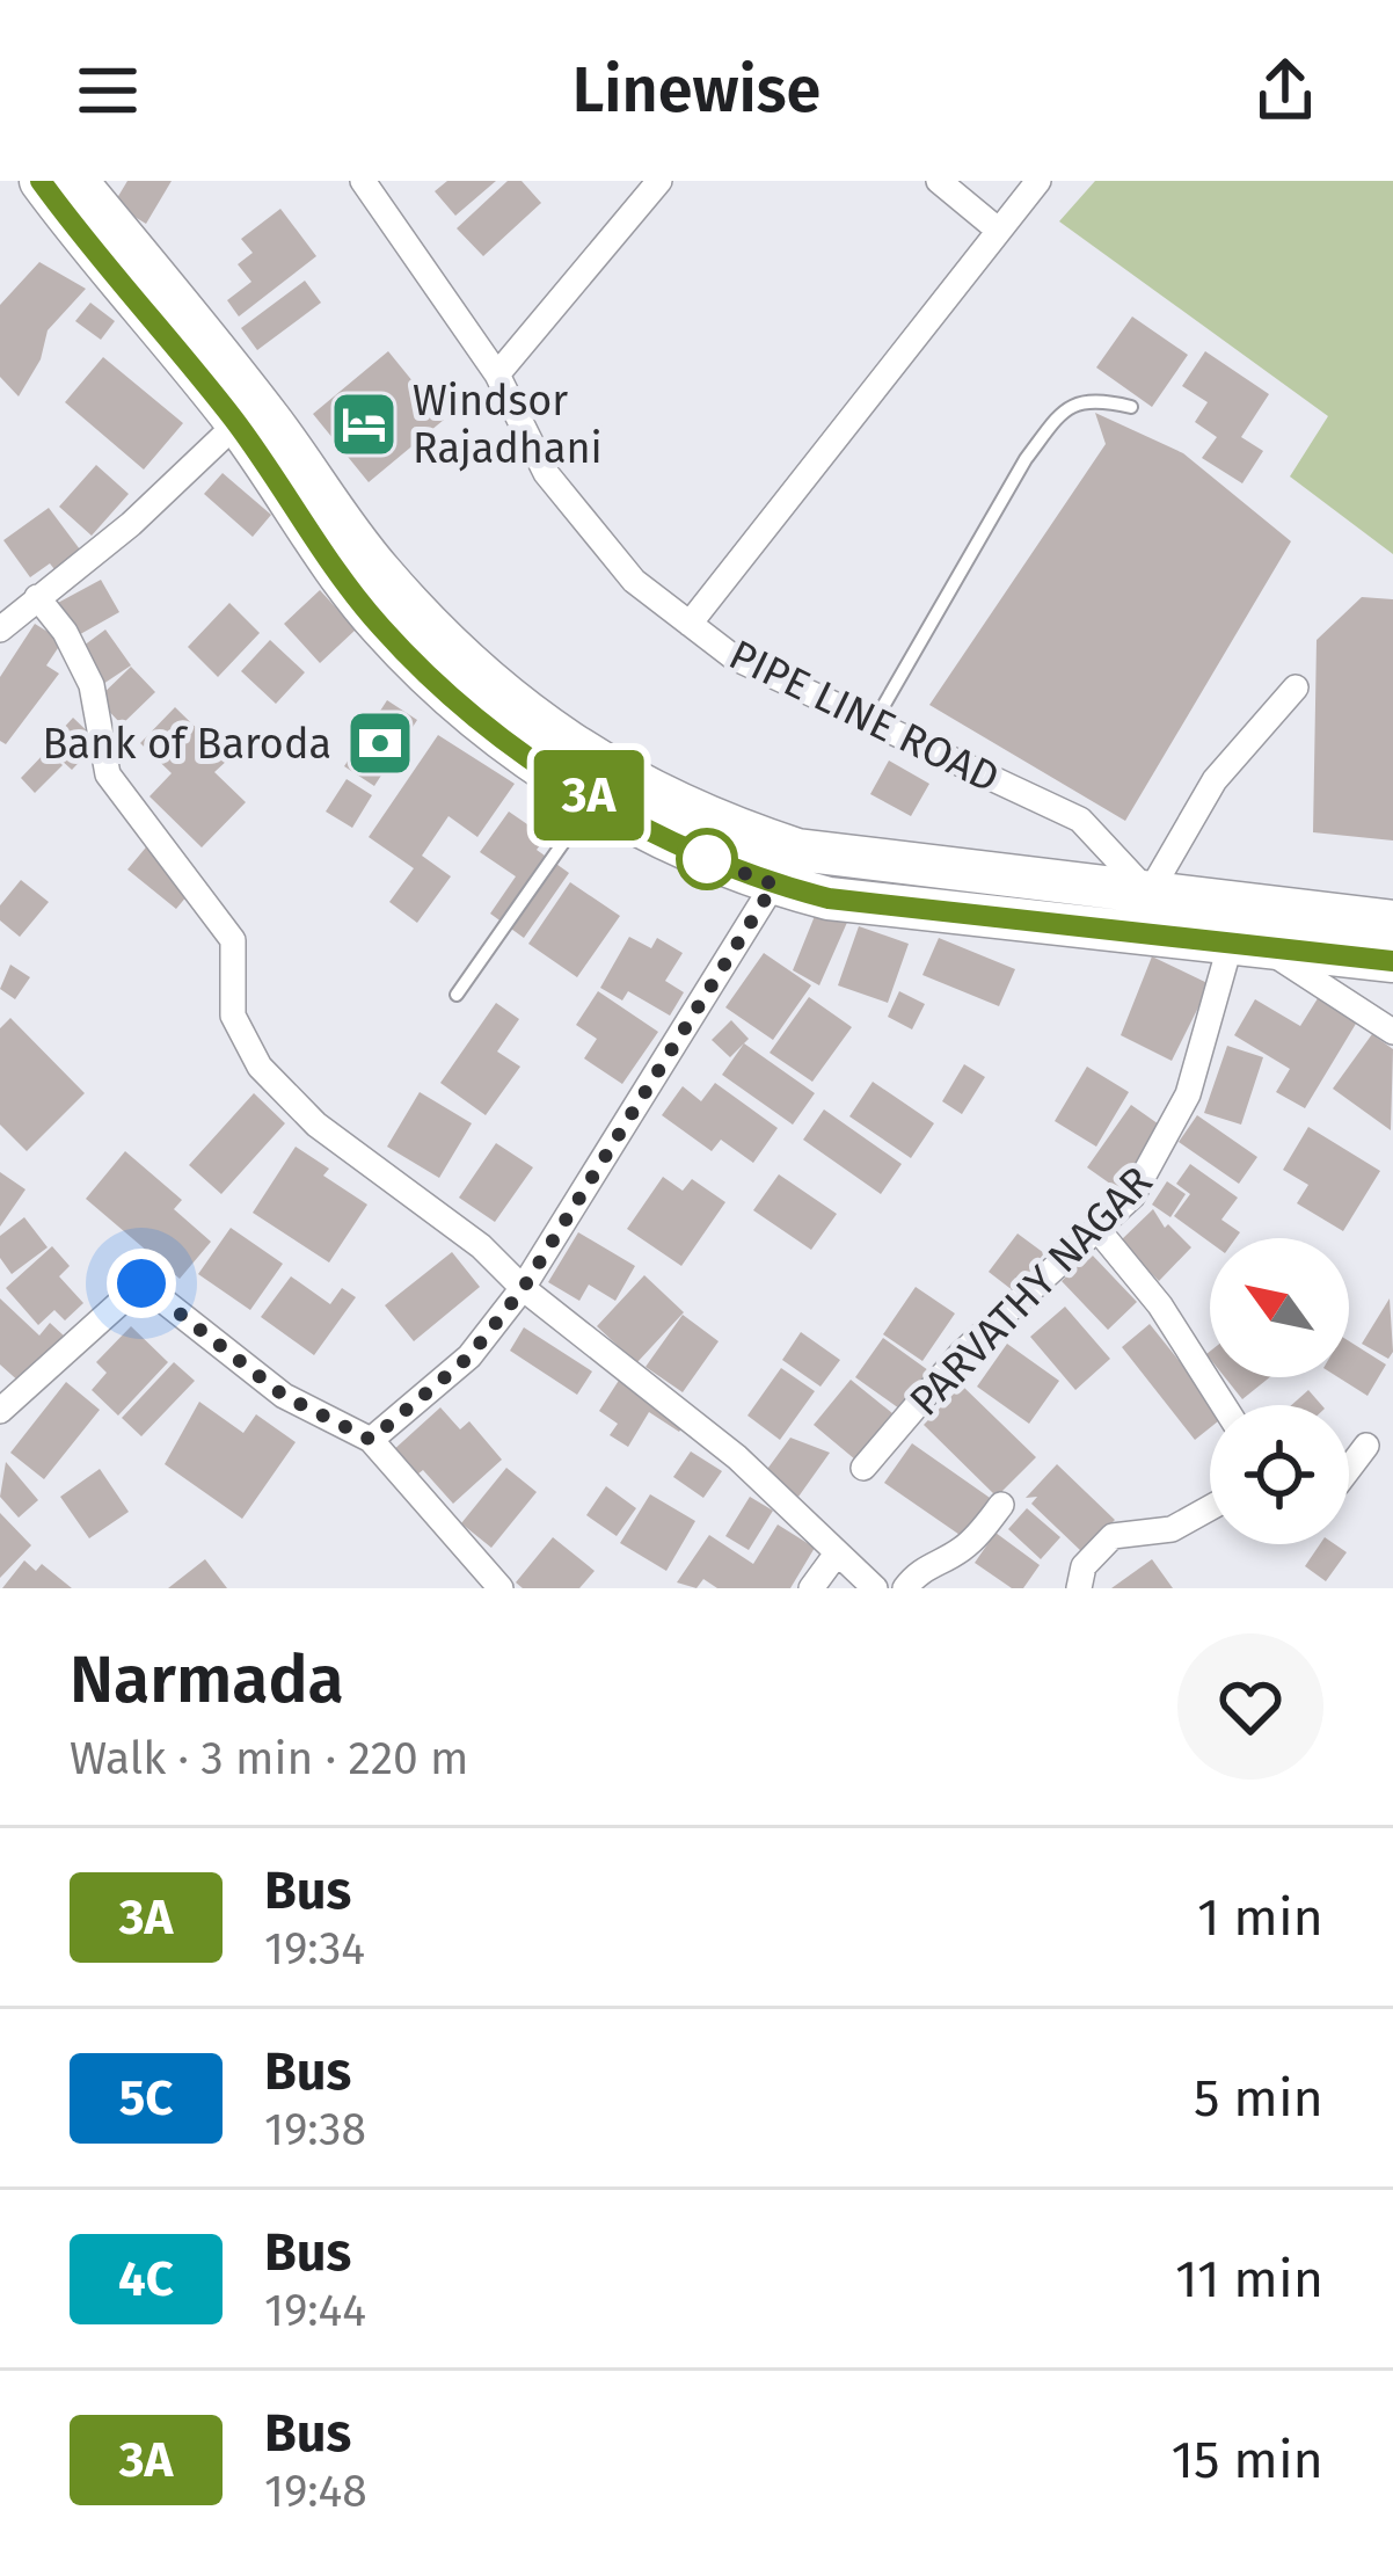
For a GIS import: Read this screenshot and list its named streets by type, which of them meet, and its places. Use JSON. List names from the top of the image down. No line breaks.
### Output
{"streets":{"street":["PIPE LINE ROAD","PARVATHY NAGAR"]},"places":{"hotel":["Windsor Rajadhani"],"bank":["Bank of Baroda"]},"lines":["bus line 3A"],"north":"top left","page":{"header":"Linewise","on_map":"3A","heading":["Narmada","Walk · 3 min · 220 m"],"list":[{"mark":"3A","name":"Bus","note":"19:34","value":"1 min"},{"mark":"5C","name":"Bus","note":"19:38","value":"5 min"},{"mark":"4C","name":"Bus","note":"19:44","value":"11 min"},{"mark":"3A","name":"Bus","note":"19:48","value":"15 min"}]}}
